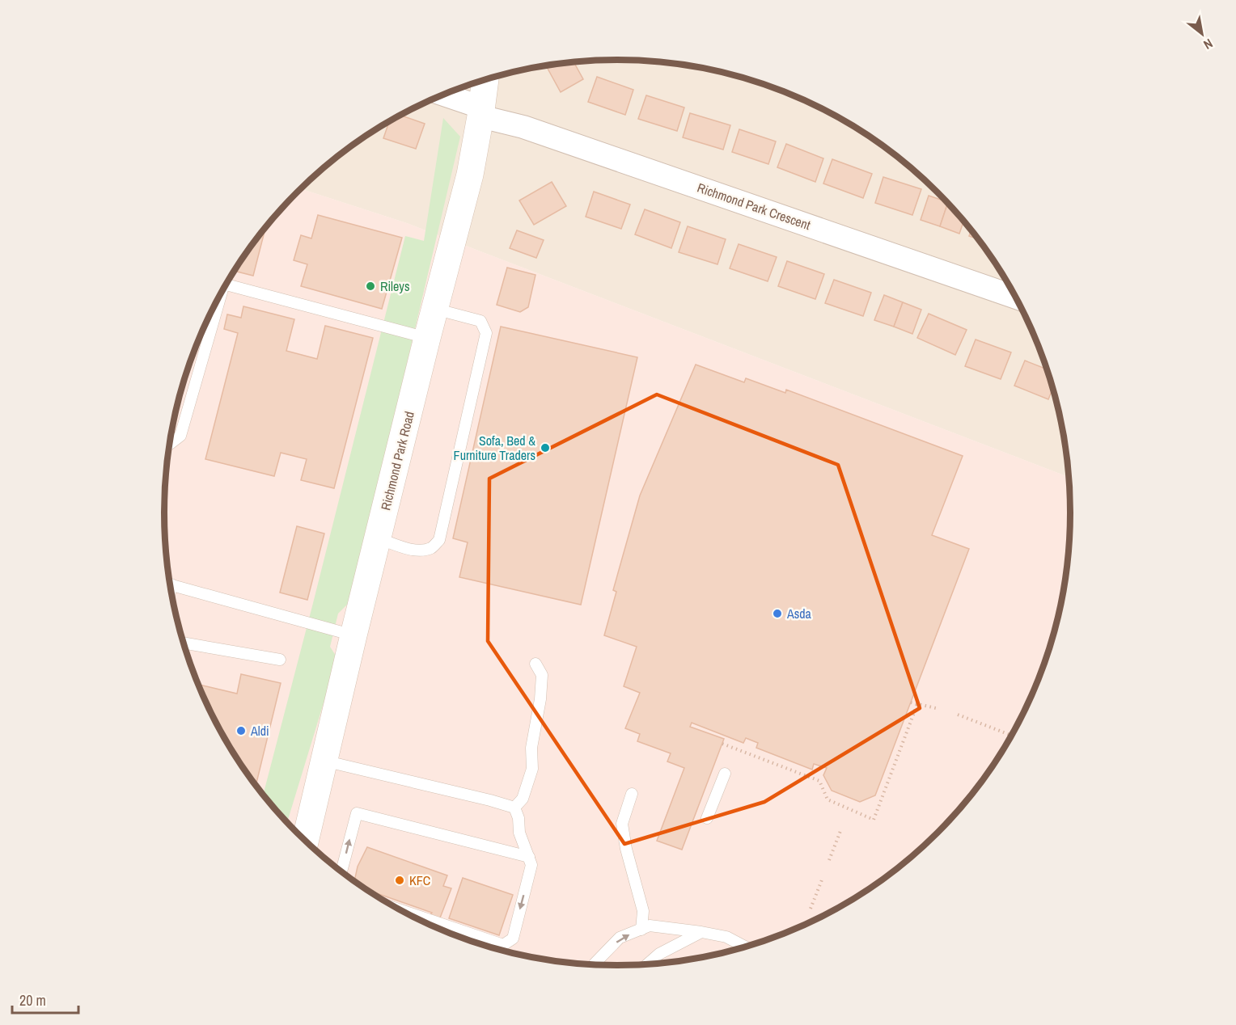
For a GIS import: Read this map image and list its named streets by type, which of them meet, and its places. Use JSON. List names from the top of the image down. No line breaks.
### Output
{"streets":{"street":["Richmond Park Crescent","Richmond Park Road"]},"crossings":[["Richmond Park Crescent","Richmond Park Road"]],"places":["Rileys","Sofa, Bed & Furniture Traders","Asda","Aldi","KFC"],"scale_bar":"20 m","north":"bottom right"}
